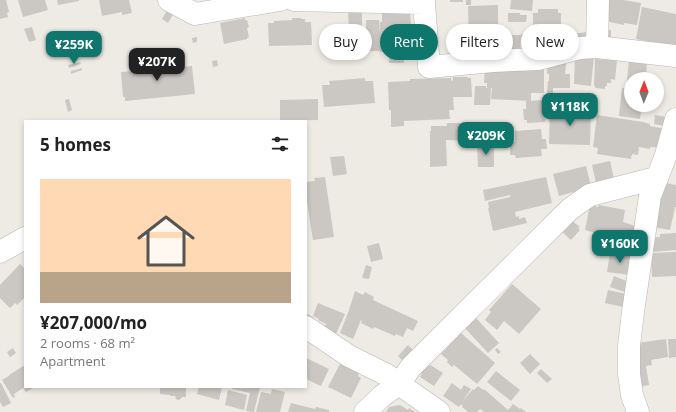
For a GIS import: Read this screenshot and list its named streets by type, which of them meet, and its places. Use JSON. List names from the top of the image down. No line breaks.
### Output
{"north":"top","page":{"chip":["Buy","Rent","Filters","New"],"price":["¥259K","¥207K","¥118K","¥209K","¥160K"],"heading":"5 homes","list":[{"name":"¥207,000/mo","note":"2 rooms · 68 m² · Apartment"}]}}
